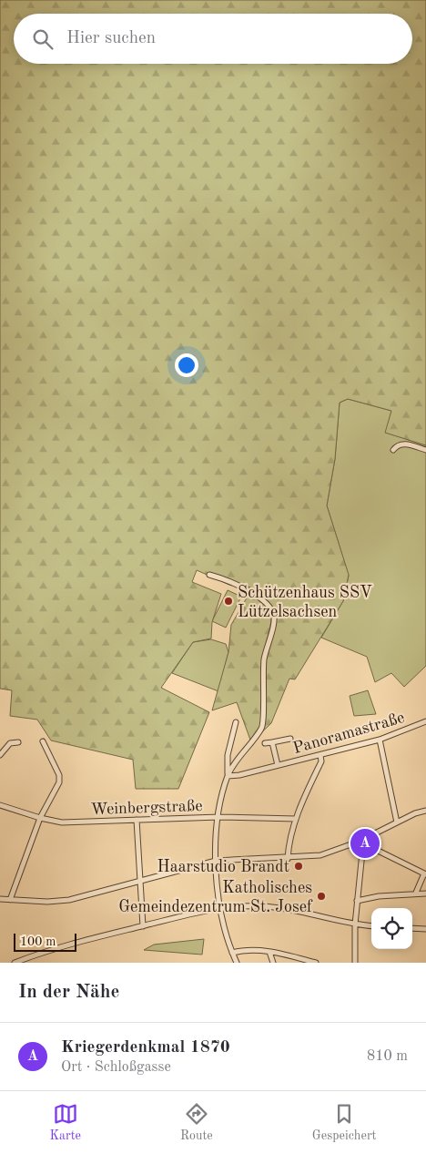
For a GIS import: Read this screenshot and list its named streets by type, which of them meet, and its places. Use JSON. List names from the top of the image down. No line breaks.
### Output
{"streets":{"street":["Panoramastraße","Weinbergstraße"]},"places":["Schützenhaus SSV Lützelsachsen","Haarstudio Brandt","Katholisches Gemeindezentrum St. Josef"],"scale_bar":"100 m","page":{"search":"Hier suchen","pins":"A","scale":"100 m","heading":"In der Nähe","list":[{"mark":"A","name":"Kriegerdenkmal 1870","note":"Ort · Schloßgasse","value":"810 m"}],"nav":["Karte","Route","Gespeichert"]}}
